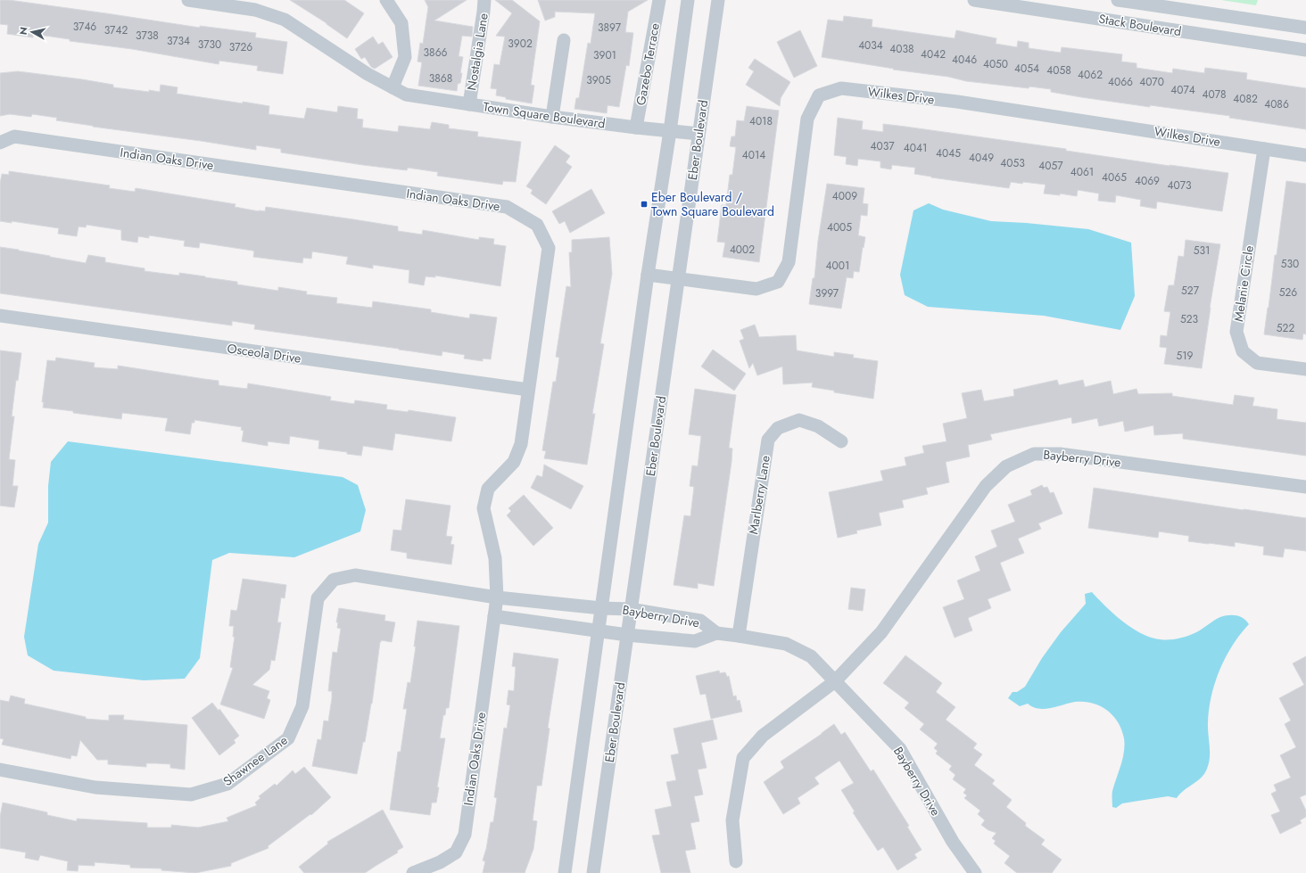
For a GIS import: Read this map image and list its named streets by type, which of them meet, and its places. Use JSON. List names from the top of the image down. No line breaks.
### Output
{"streets":{"street":["Stack Boulevard","Nostalgia Lane","Gazebo Terrace","Wilkes Drive","Town Square Boulevard","Eber Boulevard","Indian Oaks Drive","Melanie Circle","Osceola Drive","Bayberry Drive","Marlberry Lane","Shawnee Lane"]},"crossings":[["Nostalgia Lane","Town Square Boulevard"],["Gazebo Terrace","Town Square Boulevard"],["Wilkes Drive","Eber Boulevard"],["Wilkes Drive","Melanie Circle"],["Town Square Boulevard","Eber Boulevard"],["Eber Boulevard","Bayberry Drive"],["Indian Oaks Drive","Osceola Drive"],["Indian Oaks Drive","Shawnee Lane"],["Bayberry Drive","Marlberry Lane"]],"places":{"transit":["Eber Boulevard / Town Square Boulevard"]},"house_numbers":["3746","3897","3742","3738","3734","3902","3730","4034","3726","4038","3866","4042","3901","4046","4050","4054","4058","4062","3868","3905","4066","4070","4074","4078","4082","4086","4018","4037","4041","4045","4014","4049","4053","4057","4061","4065","4069","4073","4009","4005","4002","531","530","4001","527","526","3997","523","522","519"],"north":"left"}
